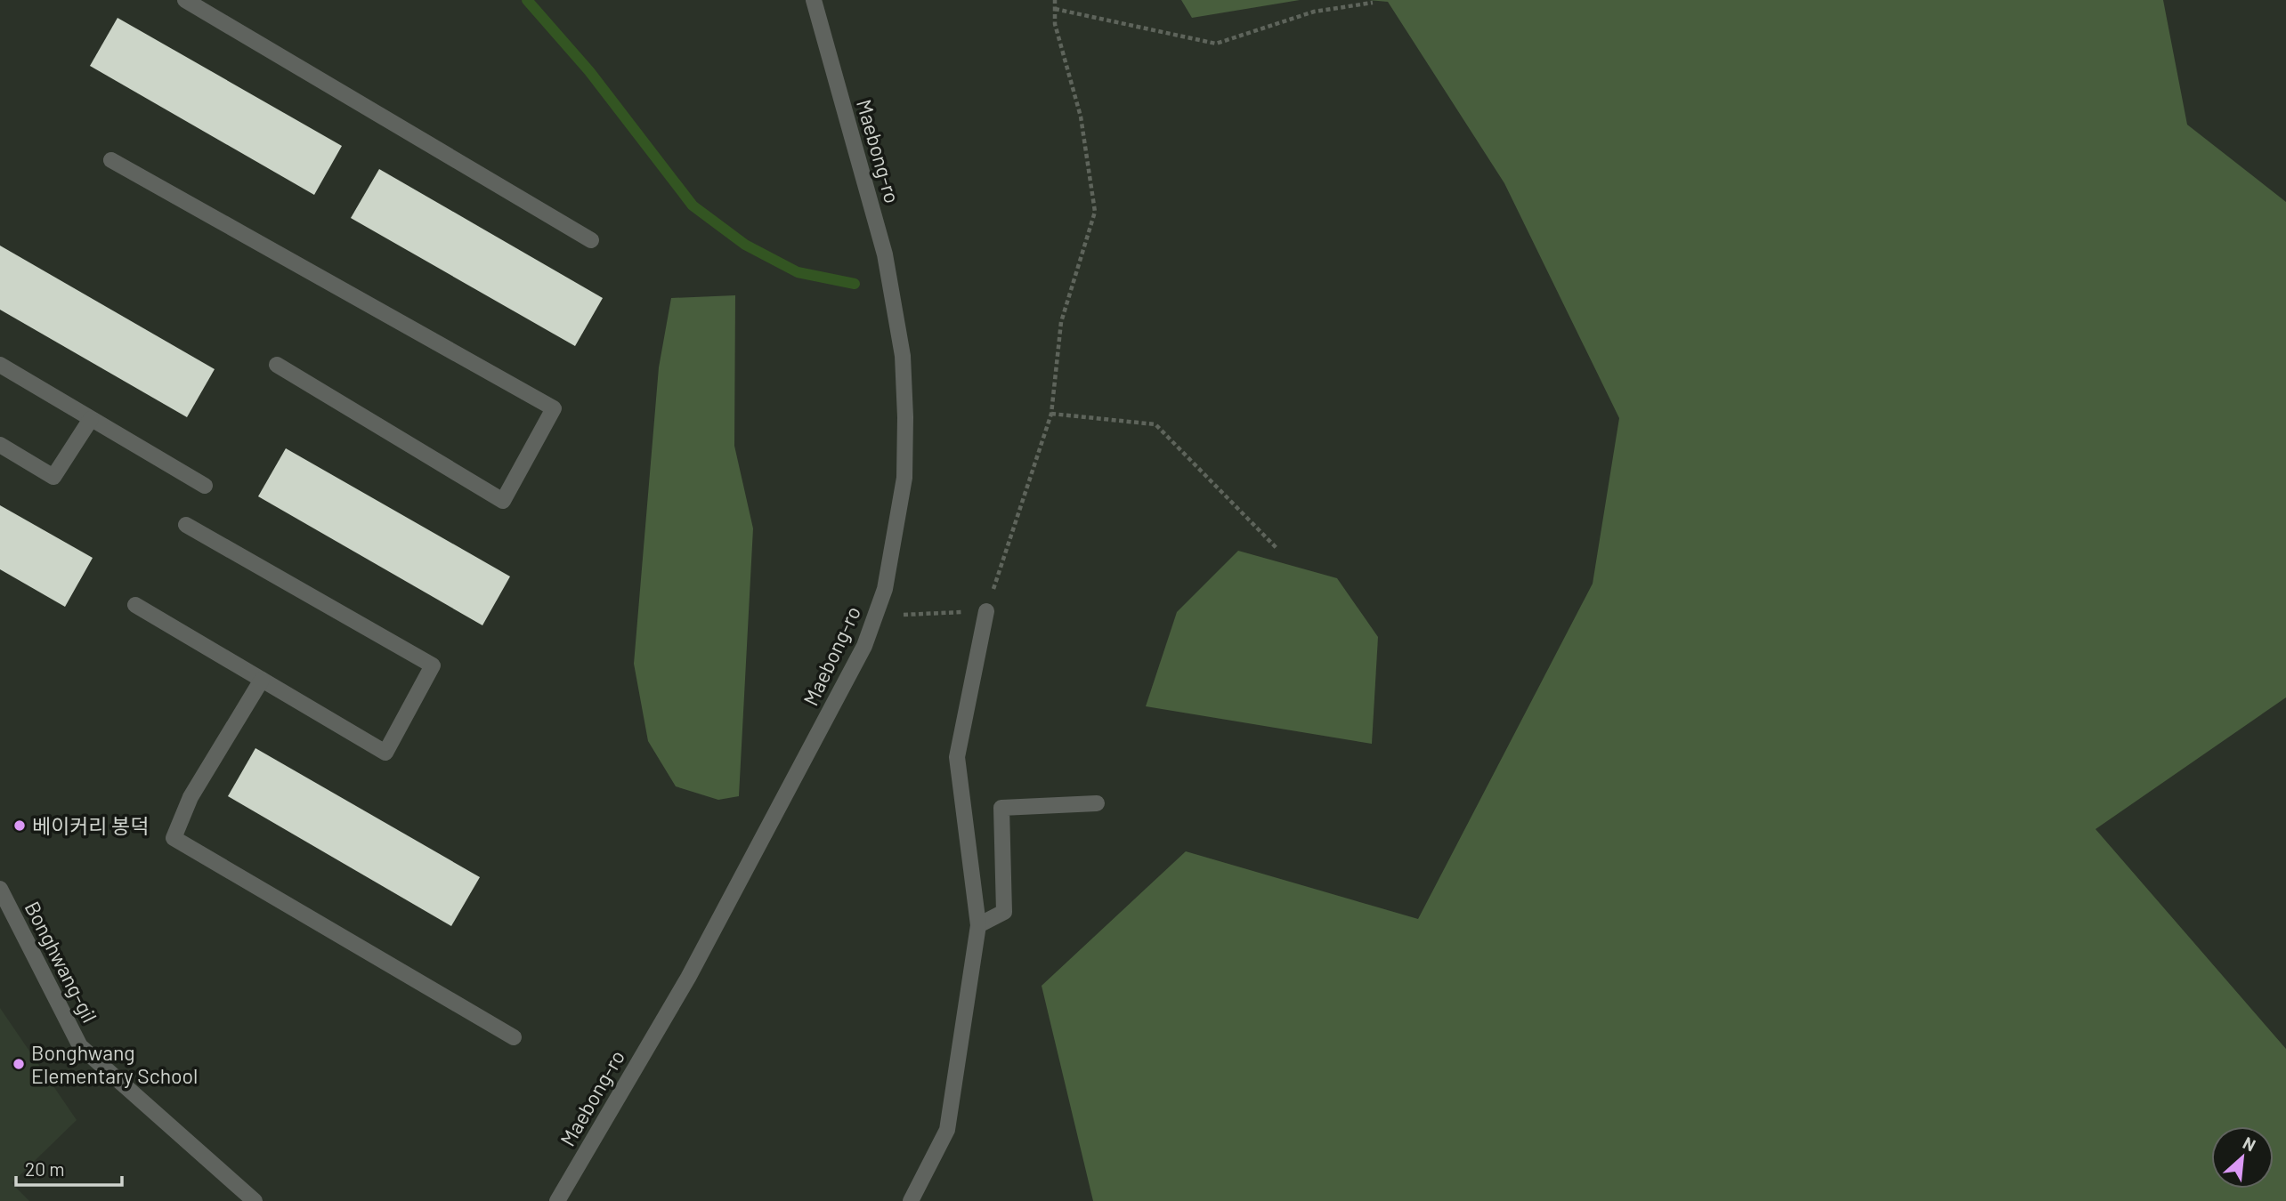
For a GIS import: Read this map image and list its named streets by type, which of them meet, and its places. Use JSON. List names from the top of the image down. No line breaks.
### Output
{"streets":{"street":["Maebong-ro","Bonghwang-gil"]},"places":["베이커리 봉덕","Bonghwang Elementary School"],"scale_bar":"20 m","north":"top right"}
